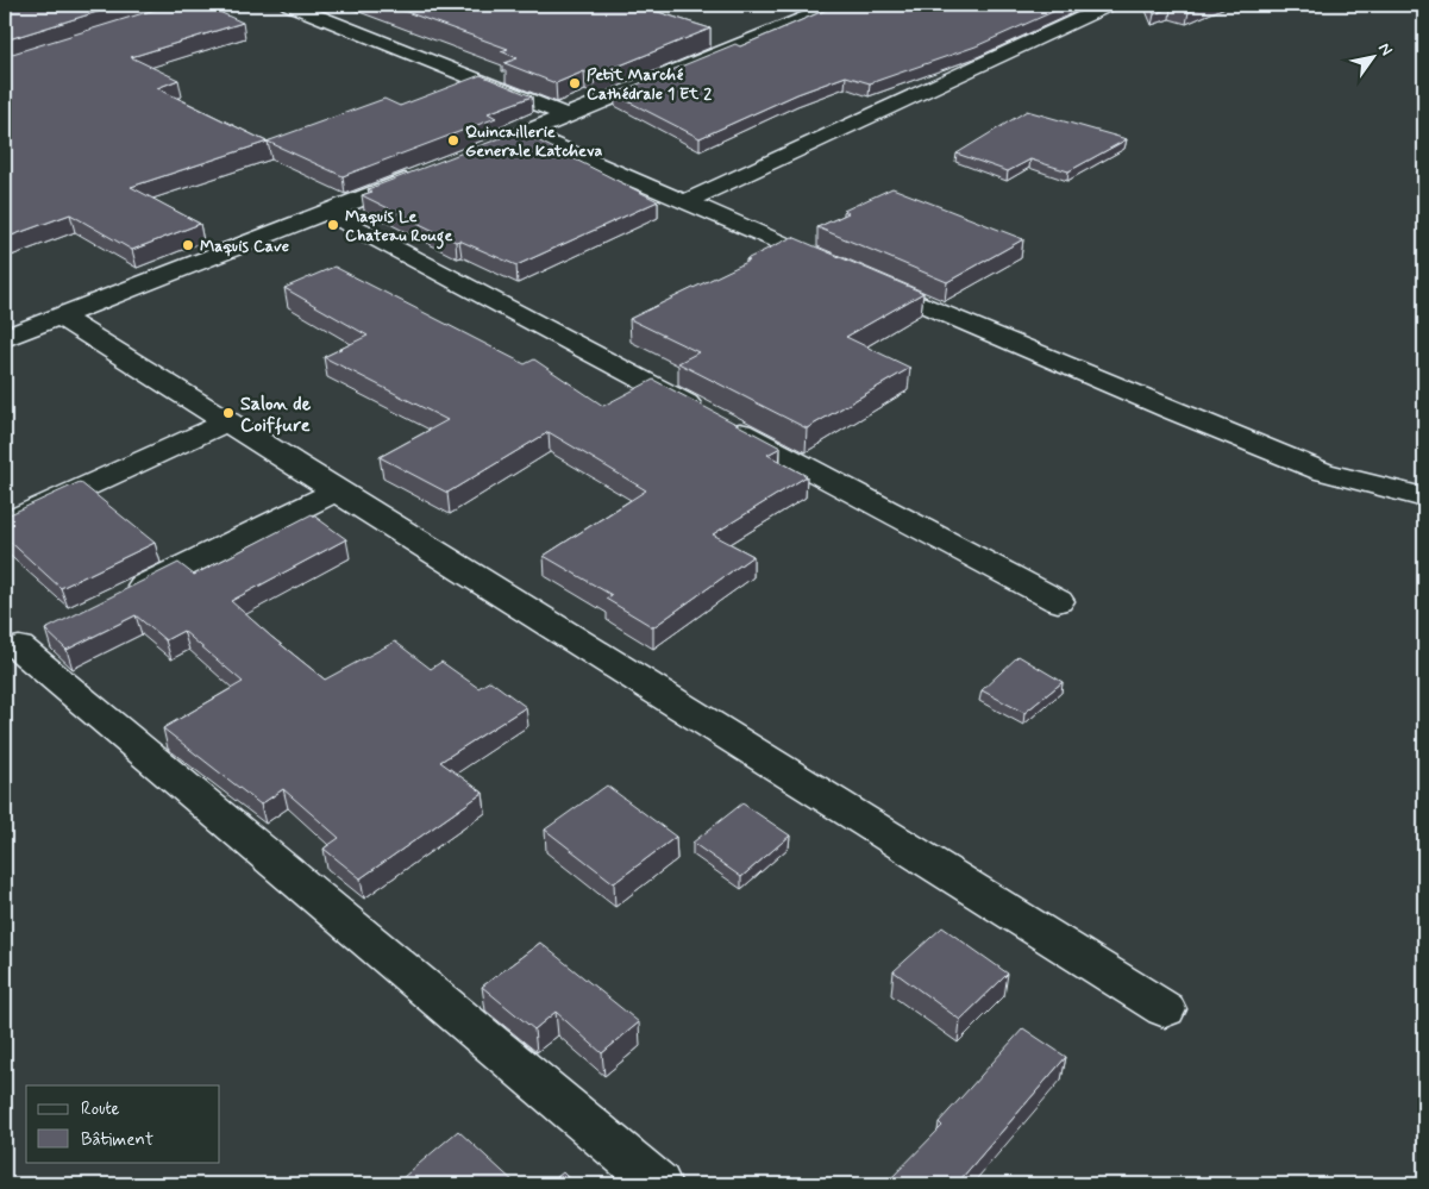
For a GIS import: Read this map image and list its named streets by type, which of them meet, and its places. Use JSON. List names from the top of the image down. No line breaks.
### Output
{"places":["Petit Marché Cathédrale 1 Et 2","Quincaillerie Generale Katcheva","Maquis Le Chateau Rouge","Maquis Cave","Salon de Coiffure"],"legend":["Route","Bâtiment"],"north":"top right"}
